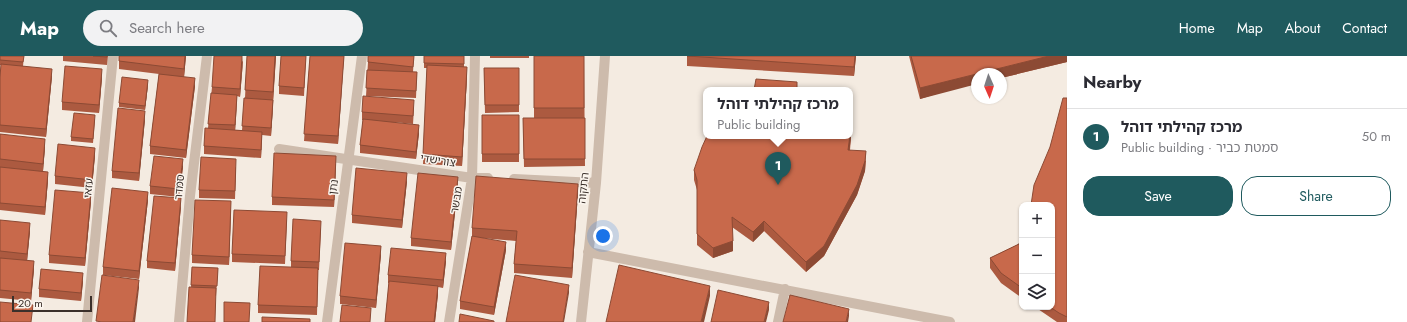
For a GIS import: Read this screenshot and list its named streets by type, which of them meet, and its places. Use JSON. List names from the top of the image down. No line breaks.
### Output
{"streets":{"street":["צורישדי","סמדר","נתן","עזאי","התקוה","מבשר"]},"crossings":[["צורישדי","נתן"],["צורישדי","התקוה"],["צורישדי","מבשר"]],"scale_bar":"20 m","north":"bottom","page":{"header":"Map","search":"Search here","nav":["Home","Map","About","Contact"],"heading":"Nearby","popup":["מרכז קהילתי דוהל","Public building"],"list":[{"mark":"1","name":"מרכז קהילתי דוהל","note":"Public building · סמטת כביר","value":"50 m"}],"pins":"1","buttons":["Save","Share"],"map_buttons":["+","−"],"scale":"20 m"}}
